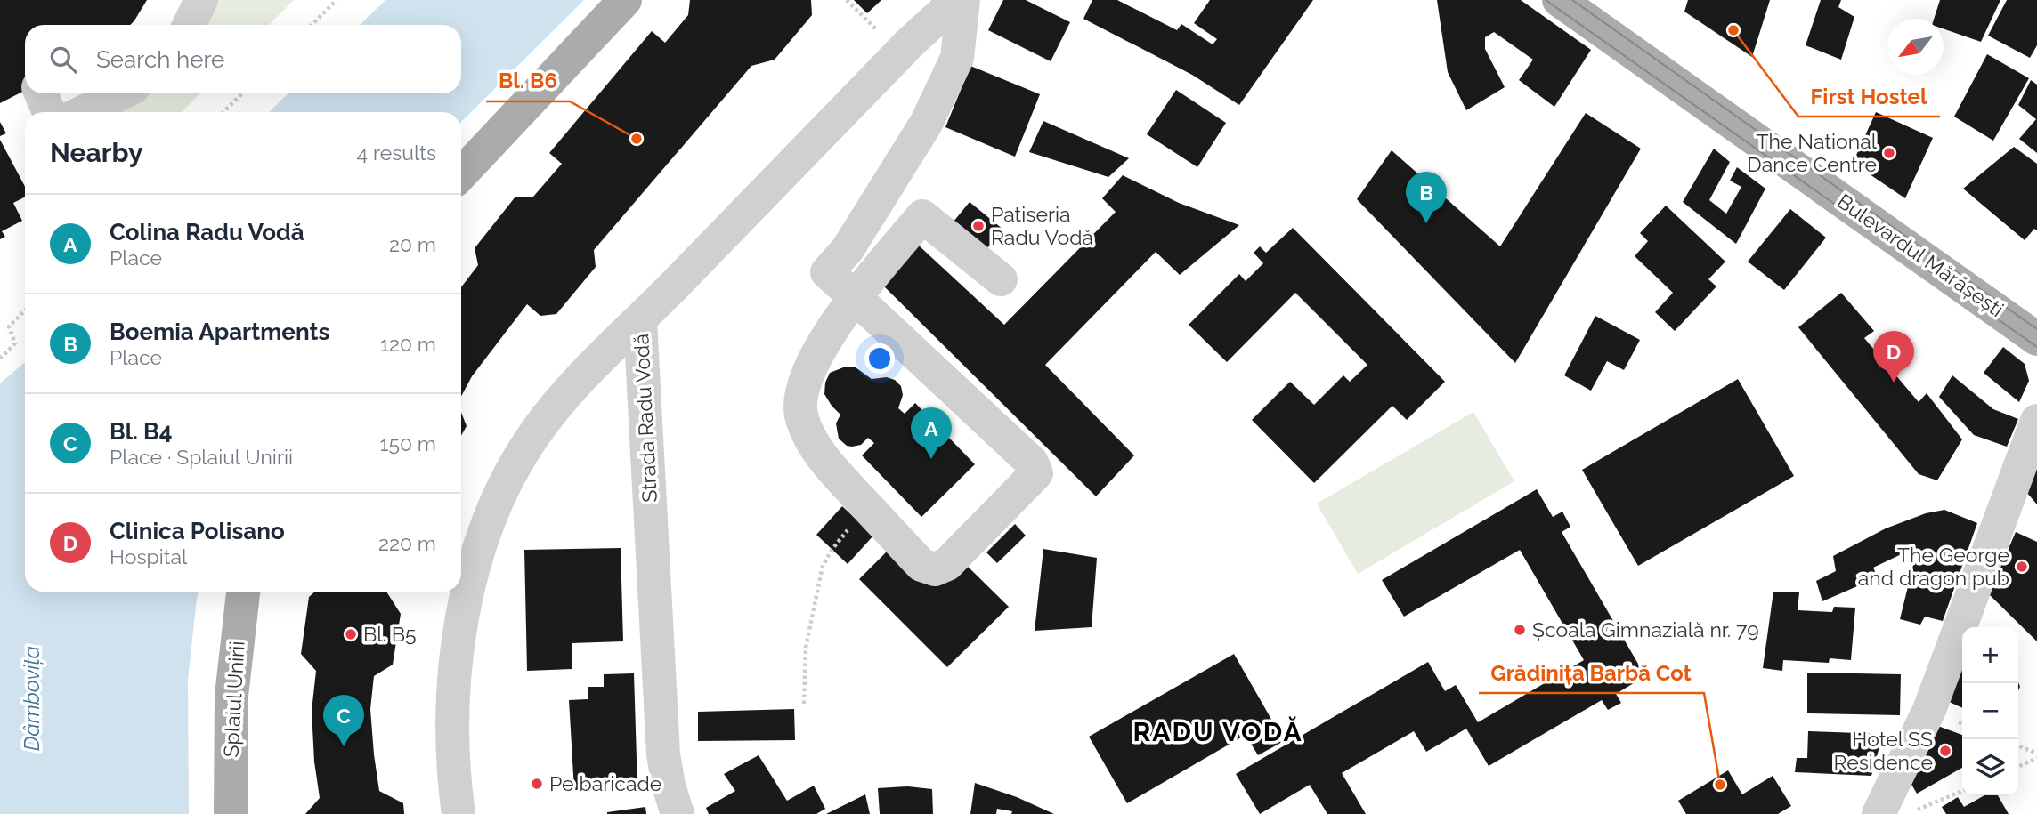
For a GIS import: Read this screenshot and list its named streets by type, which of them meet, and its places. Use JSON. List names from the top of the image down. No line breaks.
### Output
{"streets":{"main road":["Bulevardul Mărășești","Splaiul Unirii"],"street":["Strada Radu Vodă"]},"districts":["RADU VODĂ"],"water":["Dâmbovița"],"places":["First Hostel","Bl. B6","The National Dance Centre","Patiseria Radu Vodă","The George and dragon pub","Școala Gimnazială nr. 79","Bl. B5","Hotel SS Residence","Pe baricade","Grădinița Barbă Cot"],"north":"bottom left","page":{"search":"Search here","heading":["Nearby","4 results"],"pins":["B","D","A","C"],"list":[{"mark":"A","name":"Colina Radu Vodă","note":"Place","value":"20 m"},{"mark":"B","name":"Boemia Apartments","note":"Place","value":"120 m"},{"mark":"C","name":"Bl. B4","note":"Place · Splaiul Unirii","value":"150 m"},{"mark":"D","name":"Clinica Polisano","note":"Hospital","value":"220 m"}],"map_buttons":["+","−"]}}
